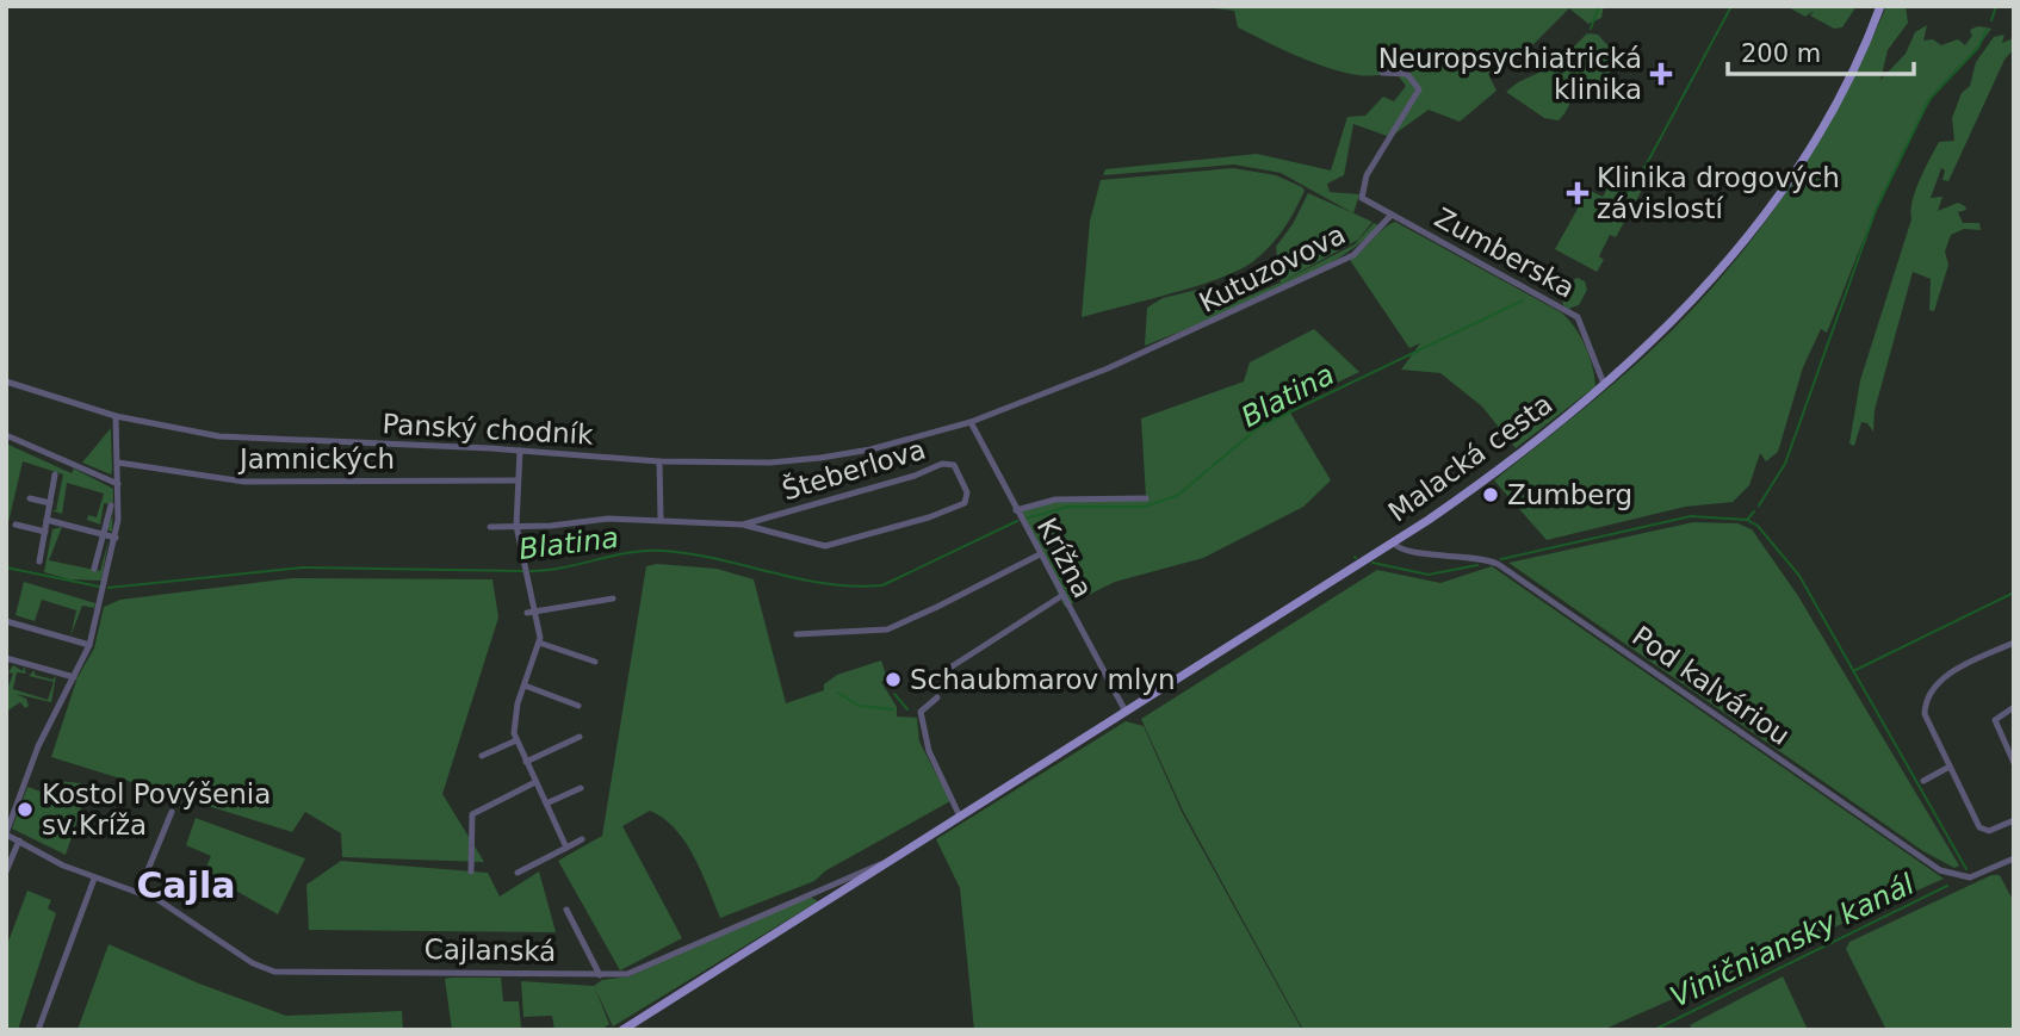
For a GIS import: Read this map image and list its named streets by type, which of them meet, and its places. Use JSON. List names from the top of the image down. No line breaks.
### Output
{"streets":{"main road":["Malacká cesta"],"street":["Zumberska","Kutuzovova","Panský chodník","Jamnických","Šteberlova","Krížna","Pod kalváriou","Cajlanská"]},"crossings":[["Zumberska","Kutuzovova"],["Zumberska","Malacká cesta"],["Kutuzovova","Panský chodník"],["Kutuzovova","Krížna"],["Panský chodník","Krížna"],["Malacká cesta","Krížna"],["Malacká cesta","Pod kalváriou"]],"districts":["Cajla"],"water":["Blatina","Viničniansky kanál"],"places":{"health":["Neuropsychiatrická klinika","Klinika drogových závislostí"],"other":["Zumberg","Schaubmarov mlyn","Kostol Povýšenia sv.Kríža"]},"scale_bar":"200 m"}
